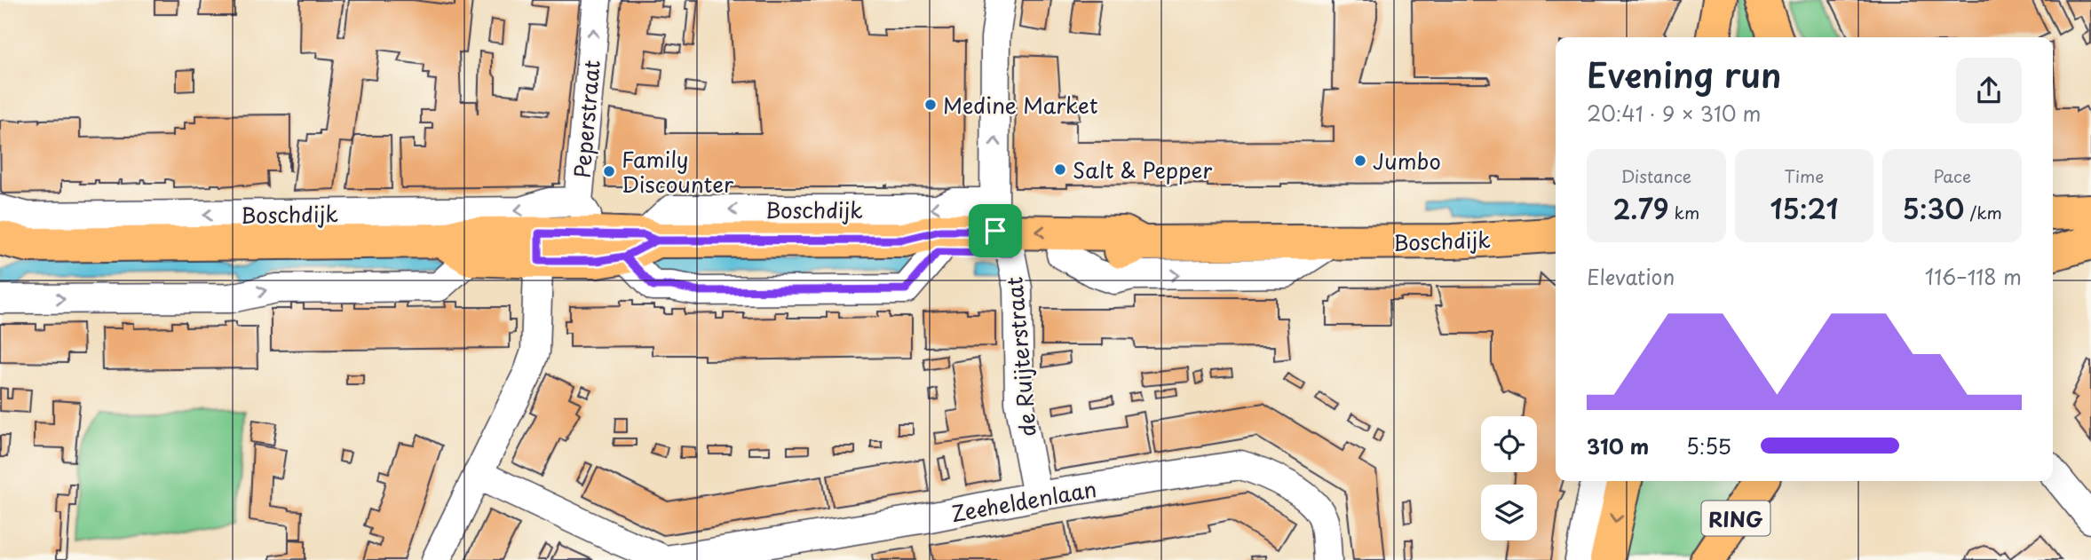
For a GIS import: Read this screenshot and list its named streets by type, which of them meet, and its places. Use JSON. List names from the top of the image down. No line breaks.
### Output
{"streets":{"main road":["Boschdijk","RING"],"street":["Peperstraat","de Ruijterstraat","Zeeheldenlaan"]},"crossings":[["Peperstraat","Boschdijk"],["Boschdijk","de Ruijterstraat"],["de Ruijterstraat","Zeeheldenlaan"]],"one_way":["Peperstraat","de Ruijterstraat"],"places":["Medine Market","Jumbo","Salt & Pepper","Family Discounter"],"page":{"heading":["Evening run","20:41 · 9 × 310 m"],"stats":[["Distance","2.79 km"],["Time","15:21"],["Pace","5:30 /km"]],"chart":["Elevation","116–118 m"],"list":[{"name":"310 m","note":"5:55"}]}}
